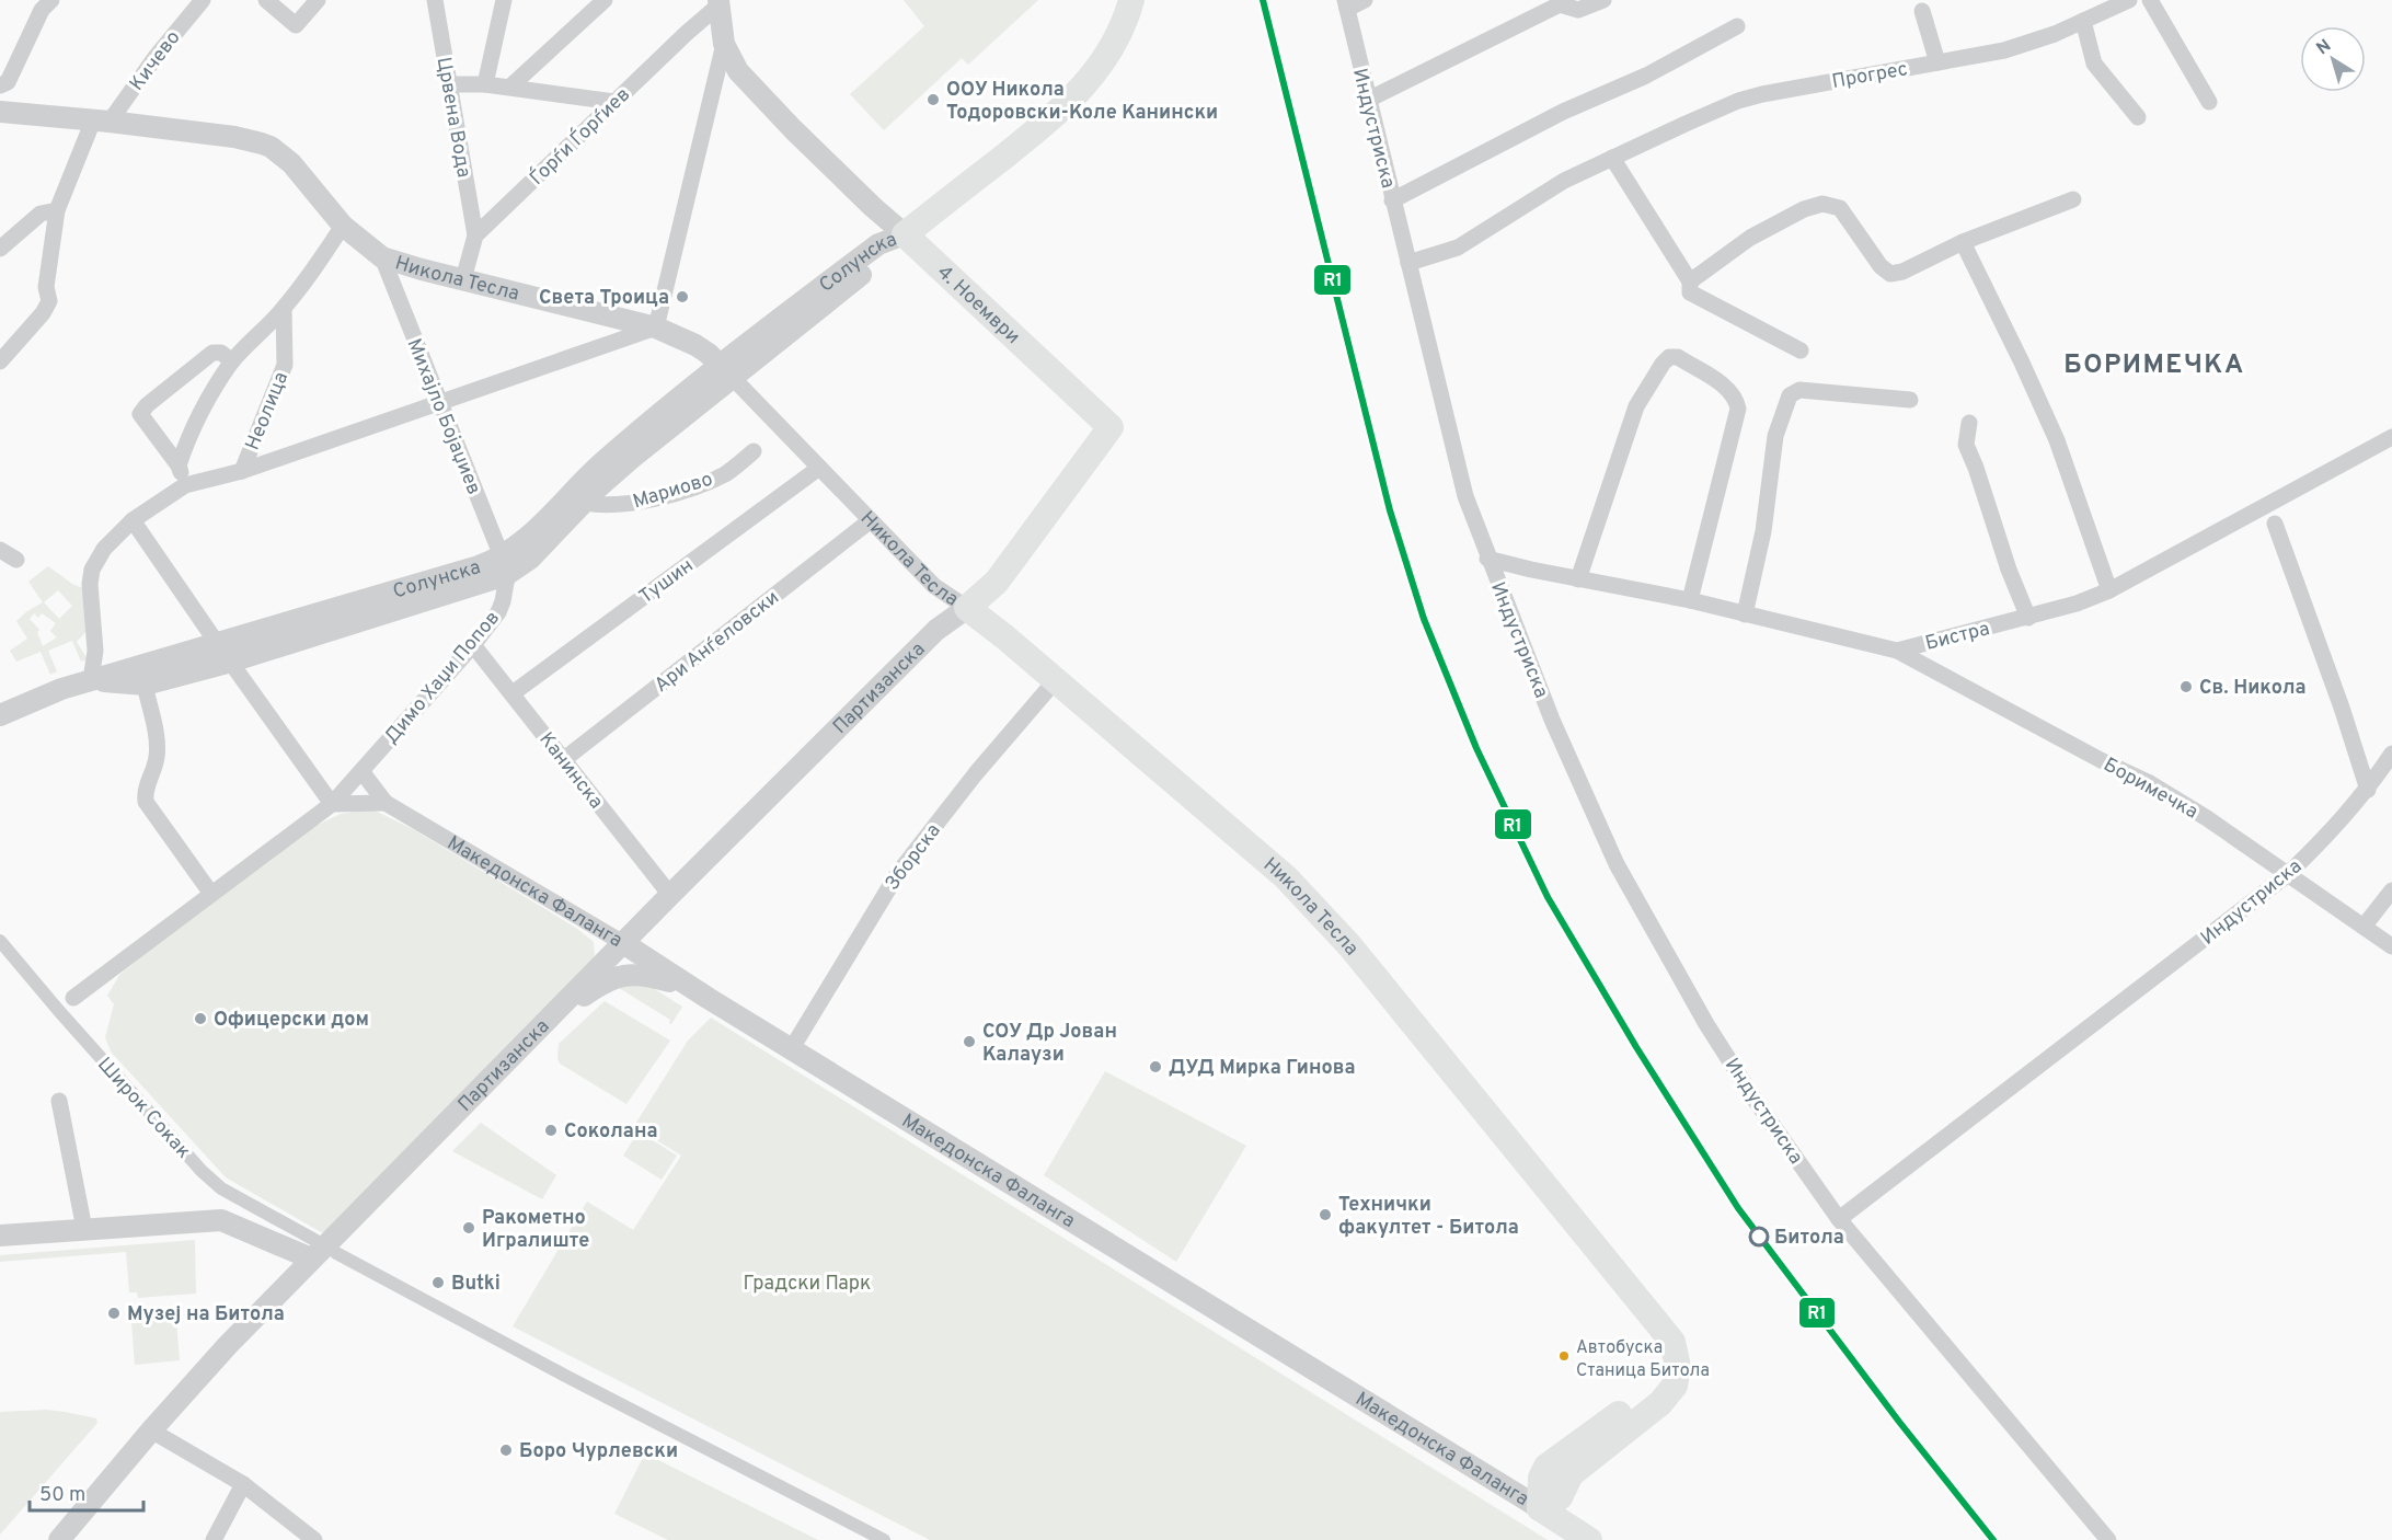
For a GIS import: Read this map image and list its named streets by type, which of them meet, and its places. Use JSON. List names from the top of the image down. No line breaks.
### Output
{"streets":{"main road":["Никола Тесла","4. Ноември","Македонска Фаланга"],"street":["Кичево","Прогрес","Црвена Вода","Индустриска","Ѓорѓи Ѓорѓиев","Солунска","Неолица","Михајло Бојаџиев","Мариово","Тушин","Бистра","Ари Анѓеловски","Димо Хаџи Попов","Партизанска","Канинска","Боримечка","Зборска","Широк Сокак"]},"crossings":[["Кичево","Никола Тесла"],["Прогрес","Индустриска"],["Црвена Вода","Ѓорѓи Ѓорѓиев"],["Индустриска","Бистра"],["Индустриска","Боримечка"],["Ѓорѓи Ѓорѓиев","4. Ноември"],["Солунска","Никола Тесла"],["Солунска","4. Ноември"],["Солунска","Михајло Бојаџиев"],["Солунска","Мариово"],["Солунска","Димо Хаџи Попов"],["Никола Тесла","4. Ноември"],["Никола Тесла","Михајло Бојаџиев"],["Никола Тесла","Тушин"],["Никола Тесла","Ари Анѓеловски"],["Никола Тесла","Партизанска"],["Никола Тесла","Зборска"],["Никола Тесла","Македонска Фаланга"],["4. Ноември","Партизанска"],["Михајло Бојаџиев","Димо Хаџи Попов"],["Тушин","Канинска"],["Бистра","Боримечка"],["Ари Анѓеловски","Канинска"],["Димо Хаџи Попов","Канинска"],["Димо Хаџи Попов","Македонска Фаланга"],["Партизанска","Канинска"],["Партизанска","Македонска Фаланга"],["Партизанска","Широк Сокак"],["Зборска","Македонска Фаланга"]],"districts":["БОРИМЕЧКА"],"parks":["Градски Парк"],"places":["ООУ Никола Тодоровски-Коле Канински","Света Троица","Св. Никола","Офицерски дом","СОУ Др Јован Калаузи","ДУД Мирка Гинова","Соколана","Технички факултет - Битола","Ракометно Игралиште","Битола","Butki","Музеј на Битола","Автобуска Станица Битола","Боро Чурлевски"],"lines":["transit line R1"],"scale_bar":"50 m","north":"top left"}
